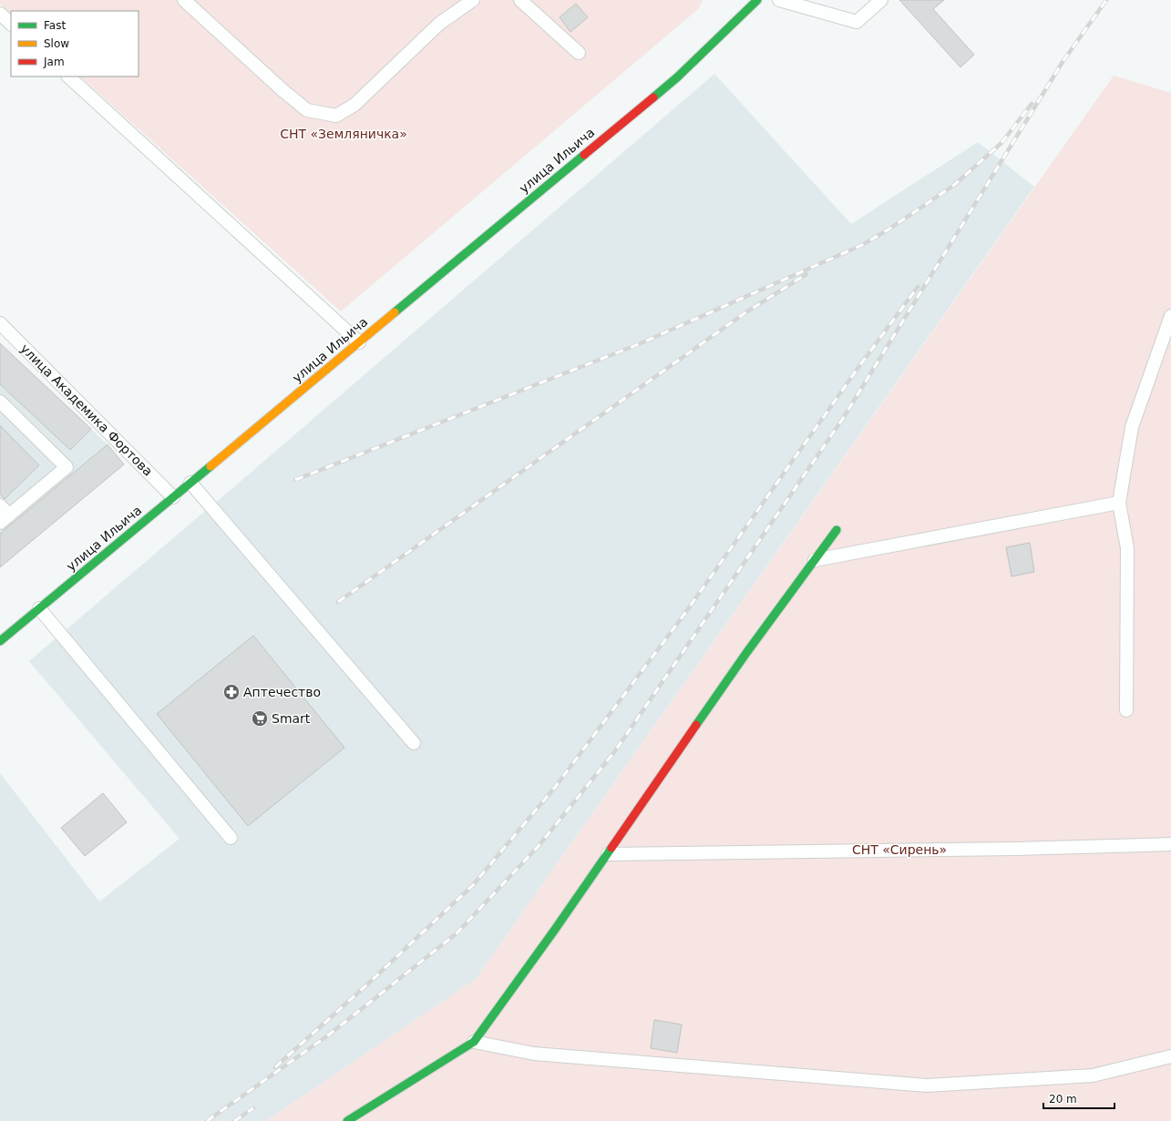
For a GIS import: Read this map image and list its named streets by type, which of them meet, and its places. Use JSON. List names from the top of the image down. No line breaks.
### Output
{"streets":{"main road":["улица Ильича"],"lane":["улица Академика Фортова"]},"crossings":[["улица Ильича","улица Академика Фортова"]],"parks":["СНТ «Земляничка»","СНТ «Сирень»"],"places":{"pharmacy":["Аптечество"],"supermarket":["Smart"]},"legend":["Fast","Slow","Jam"],"scale_bar":"20 m"}
